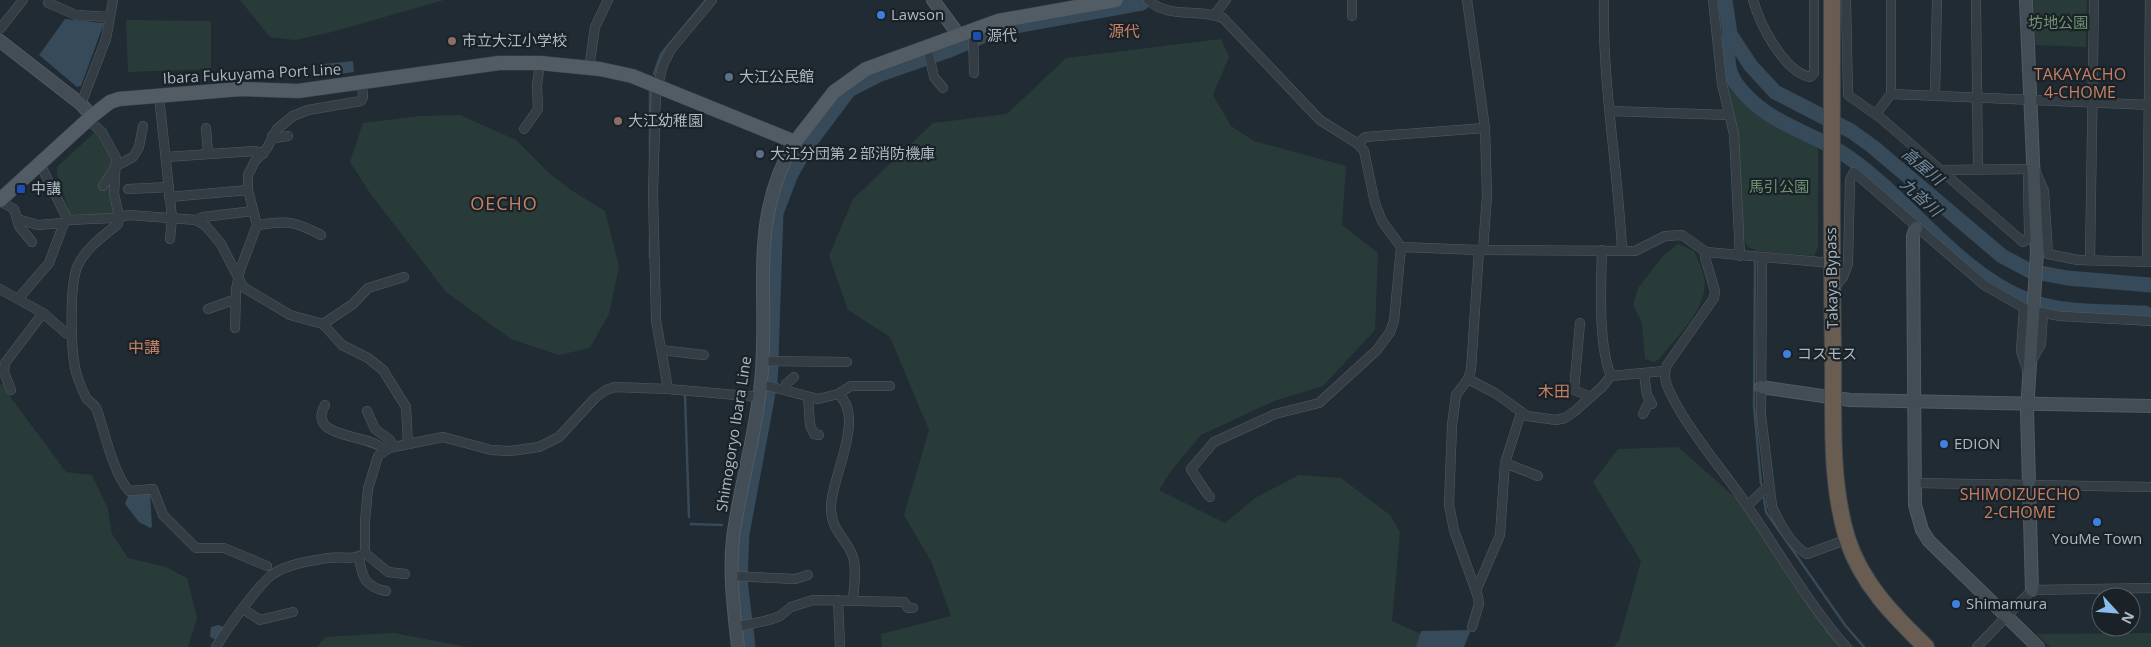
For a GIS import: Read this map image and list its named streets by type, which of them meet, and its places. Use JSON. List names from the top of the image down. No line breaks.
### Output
{"streets":{"highway":["Takaya Bypass"],"main road":["Ibara Fukuyama Port Line"],"street":["Shimogoryo Ibara Line"]},"crossings":[["Ibara Fukuyama Port Line","Shimogoryo Ibara Line"]],"districts":["源代","TAKAYACHO 4-CHOME","OECHO","中講","木田","SHIMOIZUECHO 2-CHOME"],"water":["高屋川","九沓川"],"parks":["坊地公園","馬引公園"],"places":{"other":["Lawson","市立大江小学校","大江公民館","大江幼稚園","大江分団第２部消防機庫","コスモス","EDION","YouMe Town","Shimamura"],"transit":["源代","中講"]},"north":"bottom right"}
